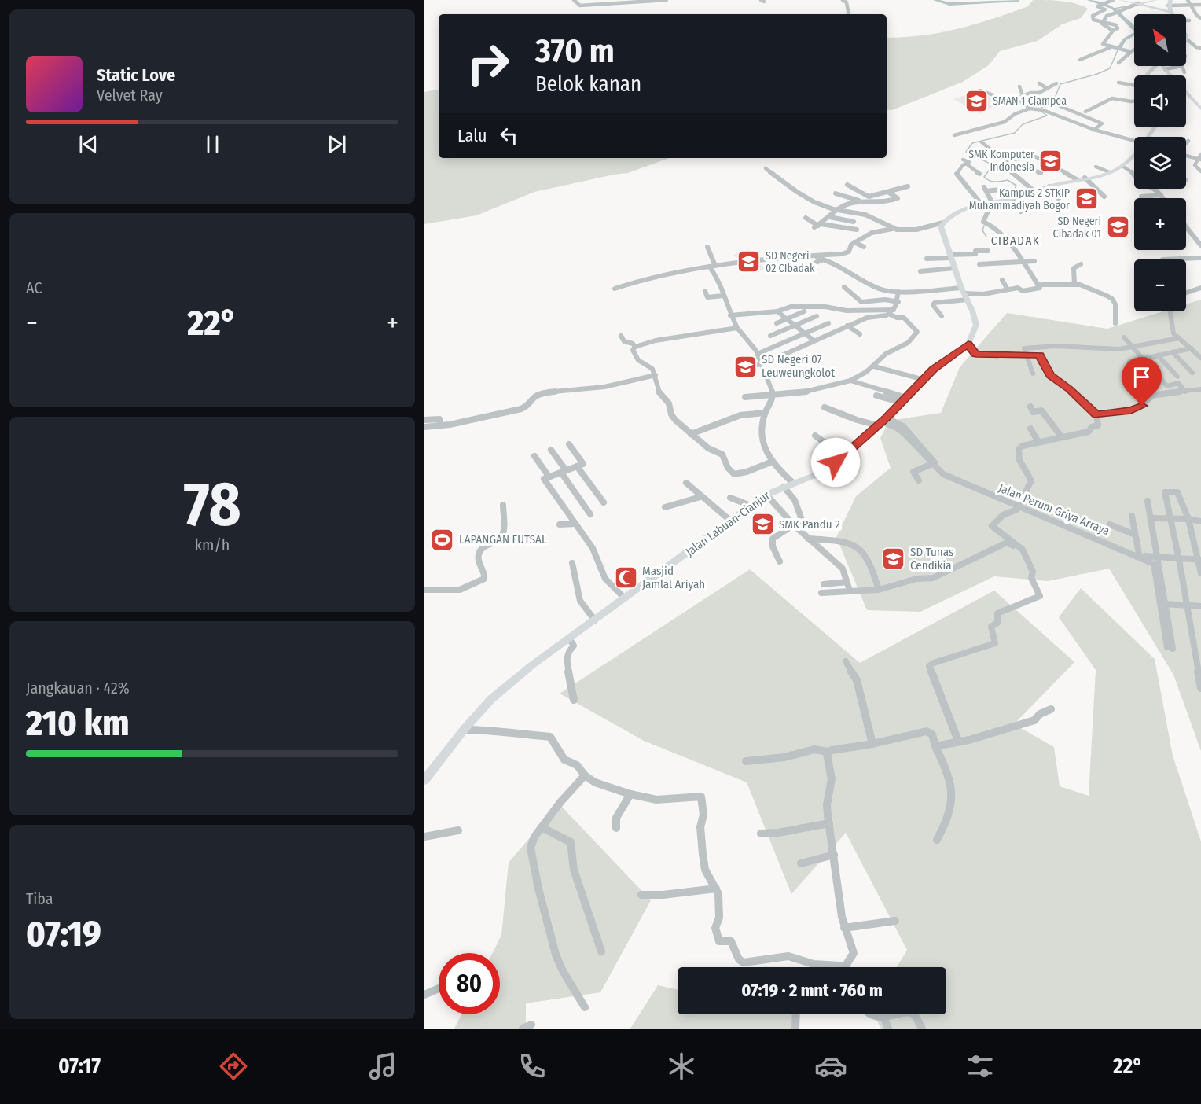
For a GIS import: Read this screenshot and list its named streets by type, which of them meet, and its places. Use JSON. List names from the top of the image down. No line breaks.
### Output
{"streets":{"highway":["Jalan Labuan-Cianjur"],"street":["Jalan Perum Griya Arraya"]},"districts":["CIBADAK"],"places":{"school or university":["SMAN 1 Ciampea","SMK Komputer Indonesia","Kampus 2 STKIP Muhammadiyah Bogor","SD Negeri Cibadak 01","SD Negeri 02 CIbadak","SD Negeri 07 Leuweungkolot","SMK Pandu 2","SD Tunas Cendikia"],"sports":["LAPANGAN FUTSAL"],"mosque":["Masjid Jamlal Ariyah"]},"north":"top left","page":{"map_buttons":["+","−"],"turn":["370 m","Belok kanan"],"song":["Static Love","Velvet Ray"],"then":"Lalu","tile":["AC",["78","km/h"],["Jangkauan · 42%","210 km"],["Tiba","07:19"]],"heat":["−","22°","+"],"limit":"80","trip":"07:19 · 2 mnt · 760 m","tabs":["07:17","22°"]}}
